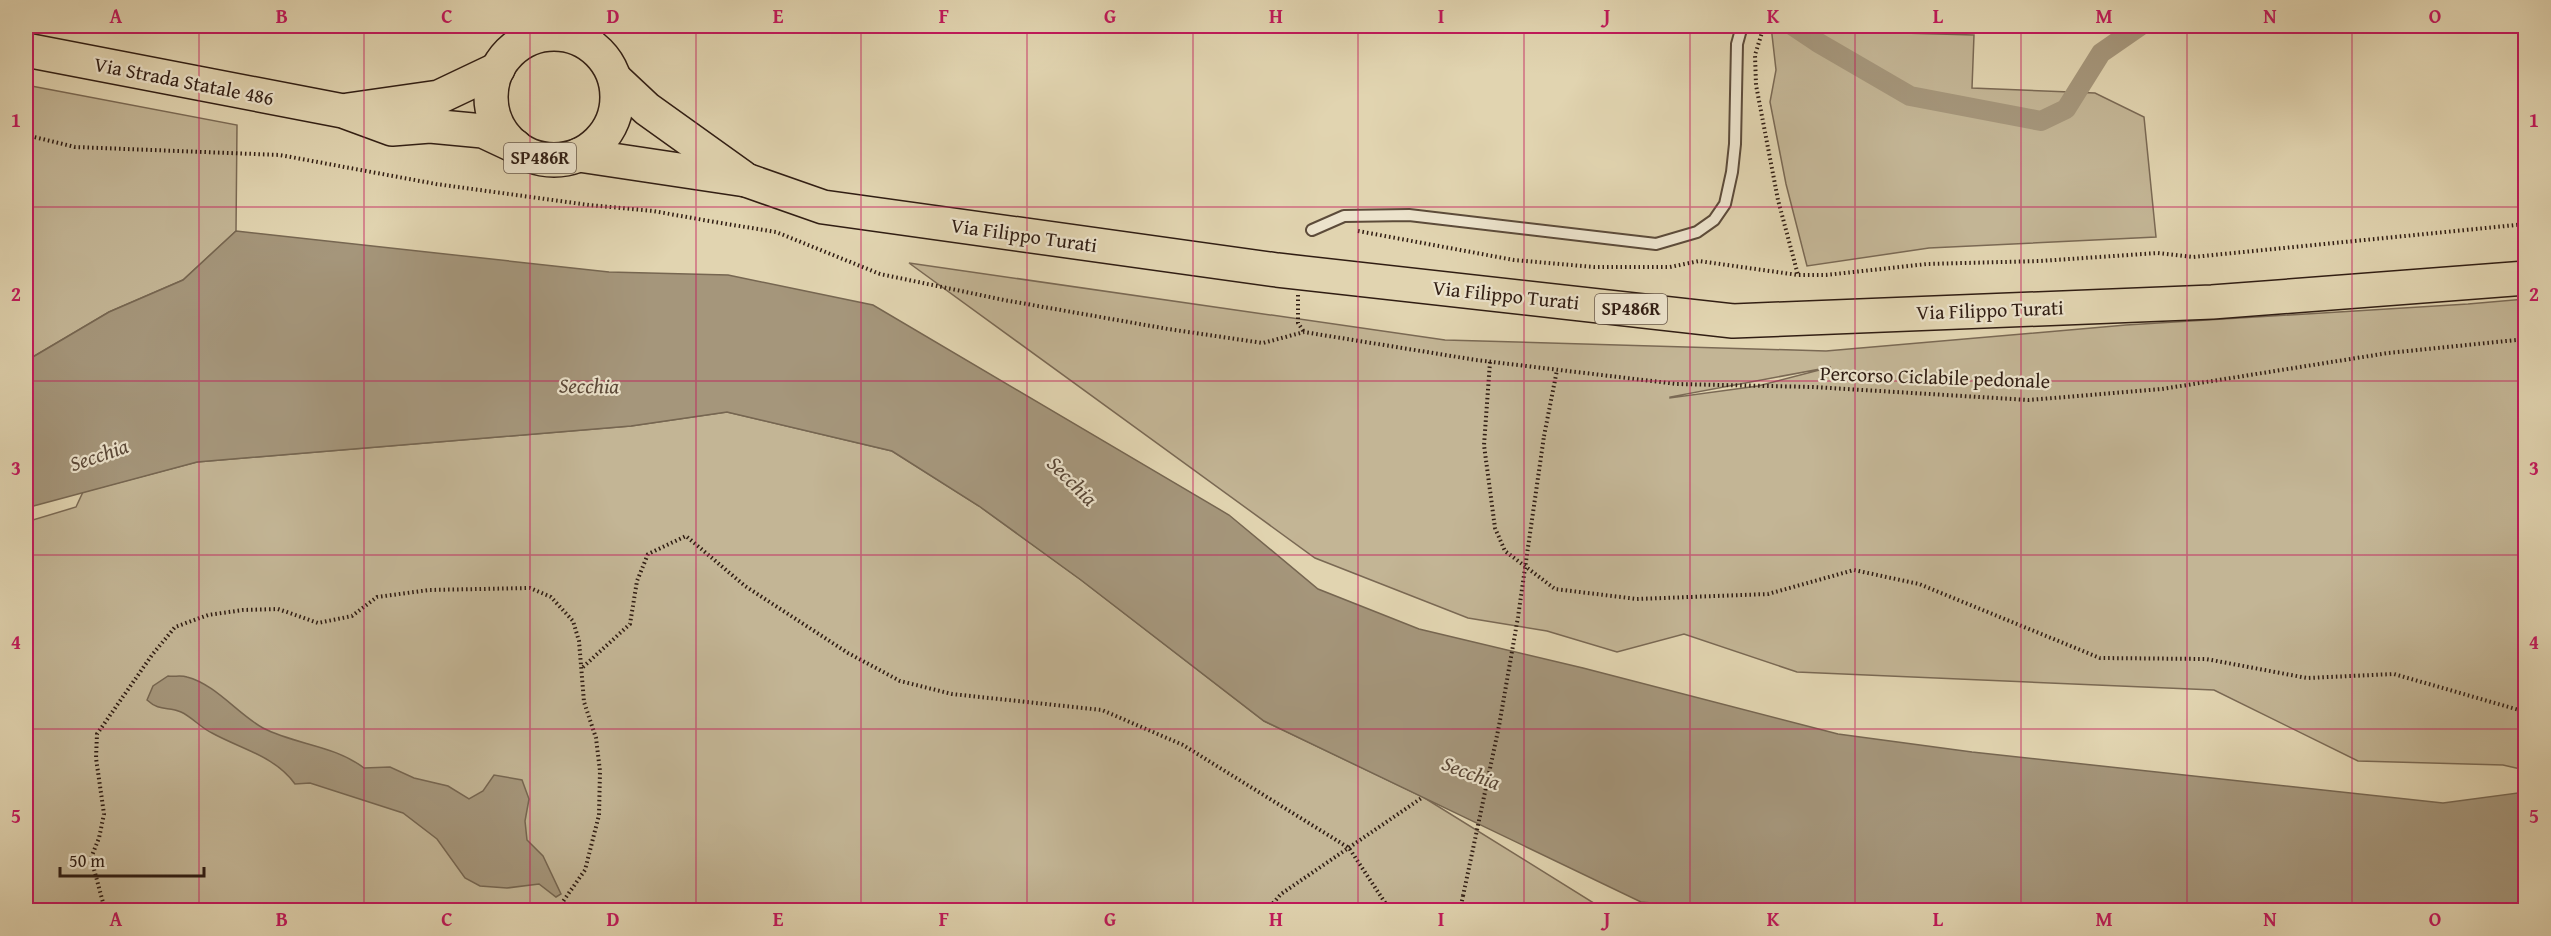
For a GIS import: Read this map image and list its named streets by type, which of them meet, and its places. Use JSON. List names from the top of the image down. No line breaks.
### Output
{"streets":{"main road":["Via Strada Statale 486","SP486R","Via Filippo Turati"],"path":["Percorso Ciclabile pedonale"]},"crossings":[["Via Strada Statale 486","SP486R"],["SP486R","Via Filippo Turati"]],"water":["Secchia"],"scale_bar":"50 m","grid":{"columns":["A","B","C","D","E","F","G","H","I","J","K","L","M","N","O"],"rows":["1","2","3","4","5"]}}
